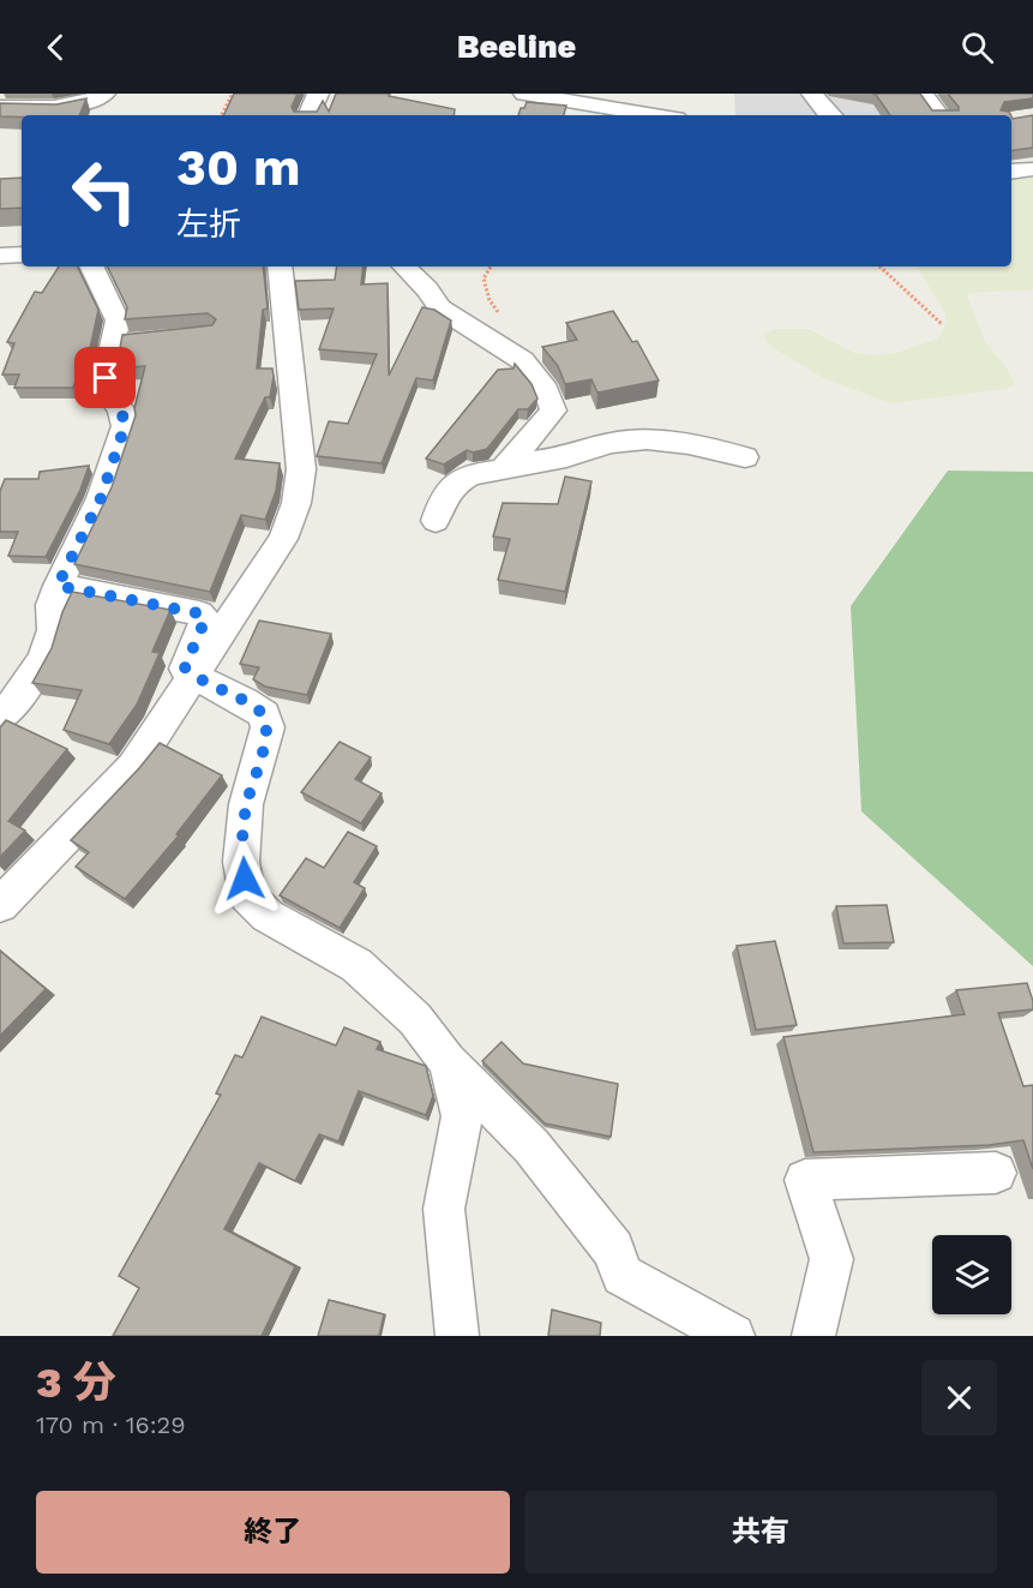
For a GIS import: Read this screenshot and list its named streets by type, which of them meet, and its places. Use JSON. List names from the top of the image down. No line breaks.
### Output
{"page":{"header":"Beeline","turn":["30 m","左折"],"heading":["3 分","170 m · 16:29"],"buttons":["終了","共有"]}}
